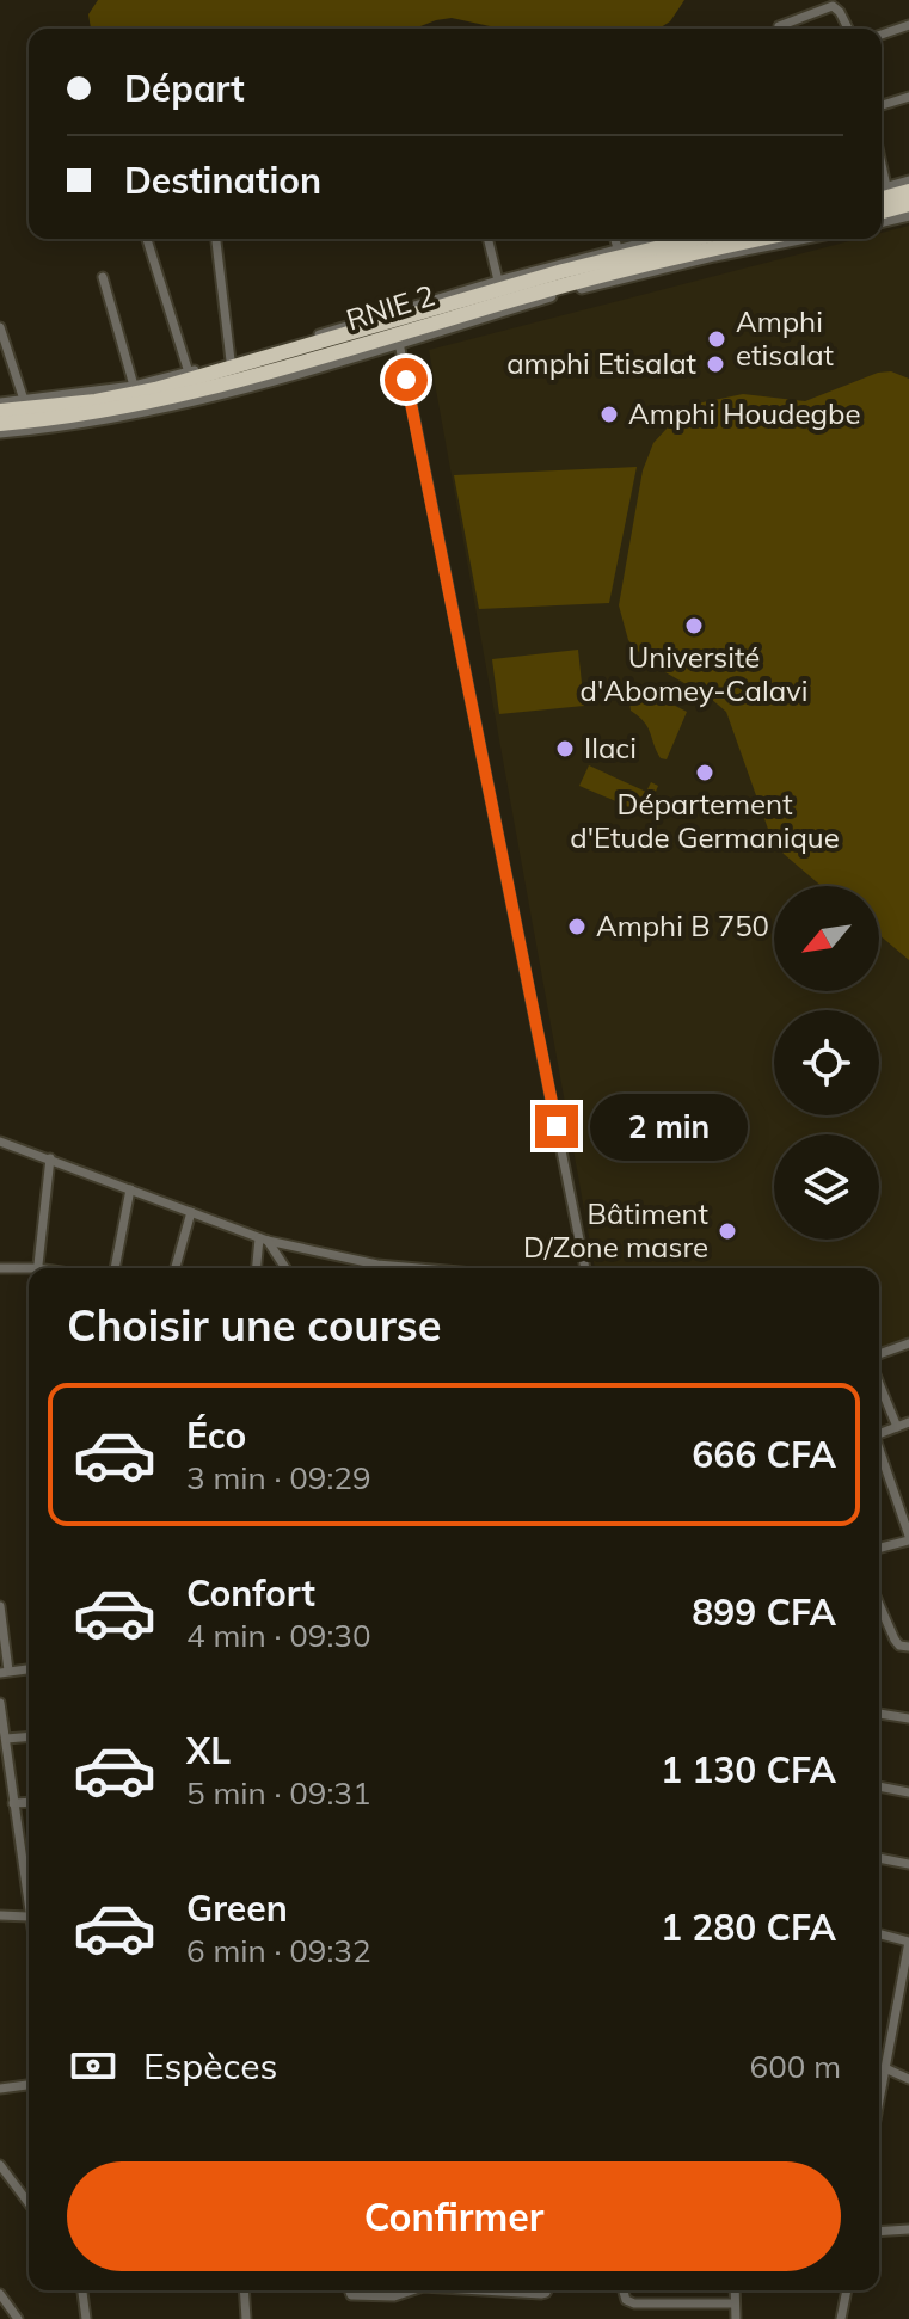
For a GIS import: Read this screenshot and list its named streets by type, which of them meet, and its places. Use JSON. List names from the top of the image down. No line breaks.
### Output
{"streets":{"highway":["RNIE 2"]},"places":["Amphi etisalat","amphi Etisalat","Amphi Houdegbe","Université d'Abomey-Calavi","Ilaci","Département d'Etude Germanique","Amphi B 750","Bâtiment D/Zone masre"],"north":"bottom left","page":{"banner":["Départ","Destination"],"bubble":"2 min","heading":"Choisir une course","list":[{"name":"Éco","note":"3 min · 09:29","value":"666 CFA"},{"name":"Confort","note":"4 min · 09:30","value":"899 CFA"},{"name":"XL","note":"5 min · 09:31","value":"1 130 CFA"},{"name":"Green","note":"6 min · 09:32","value":"1 280 CFA"}],"pay":["Espèces","600 m"],"buttons":"Confirmer"}}
